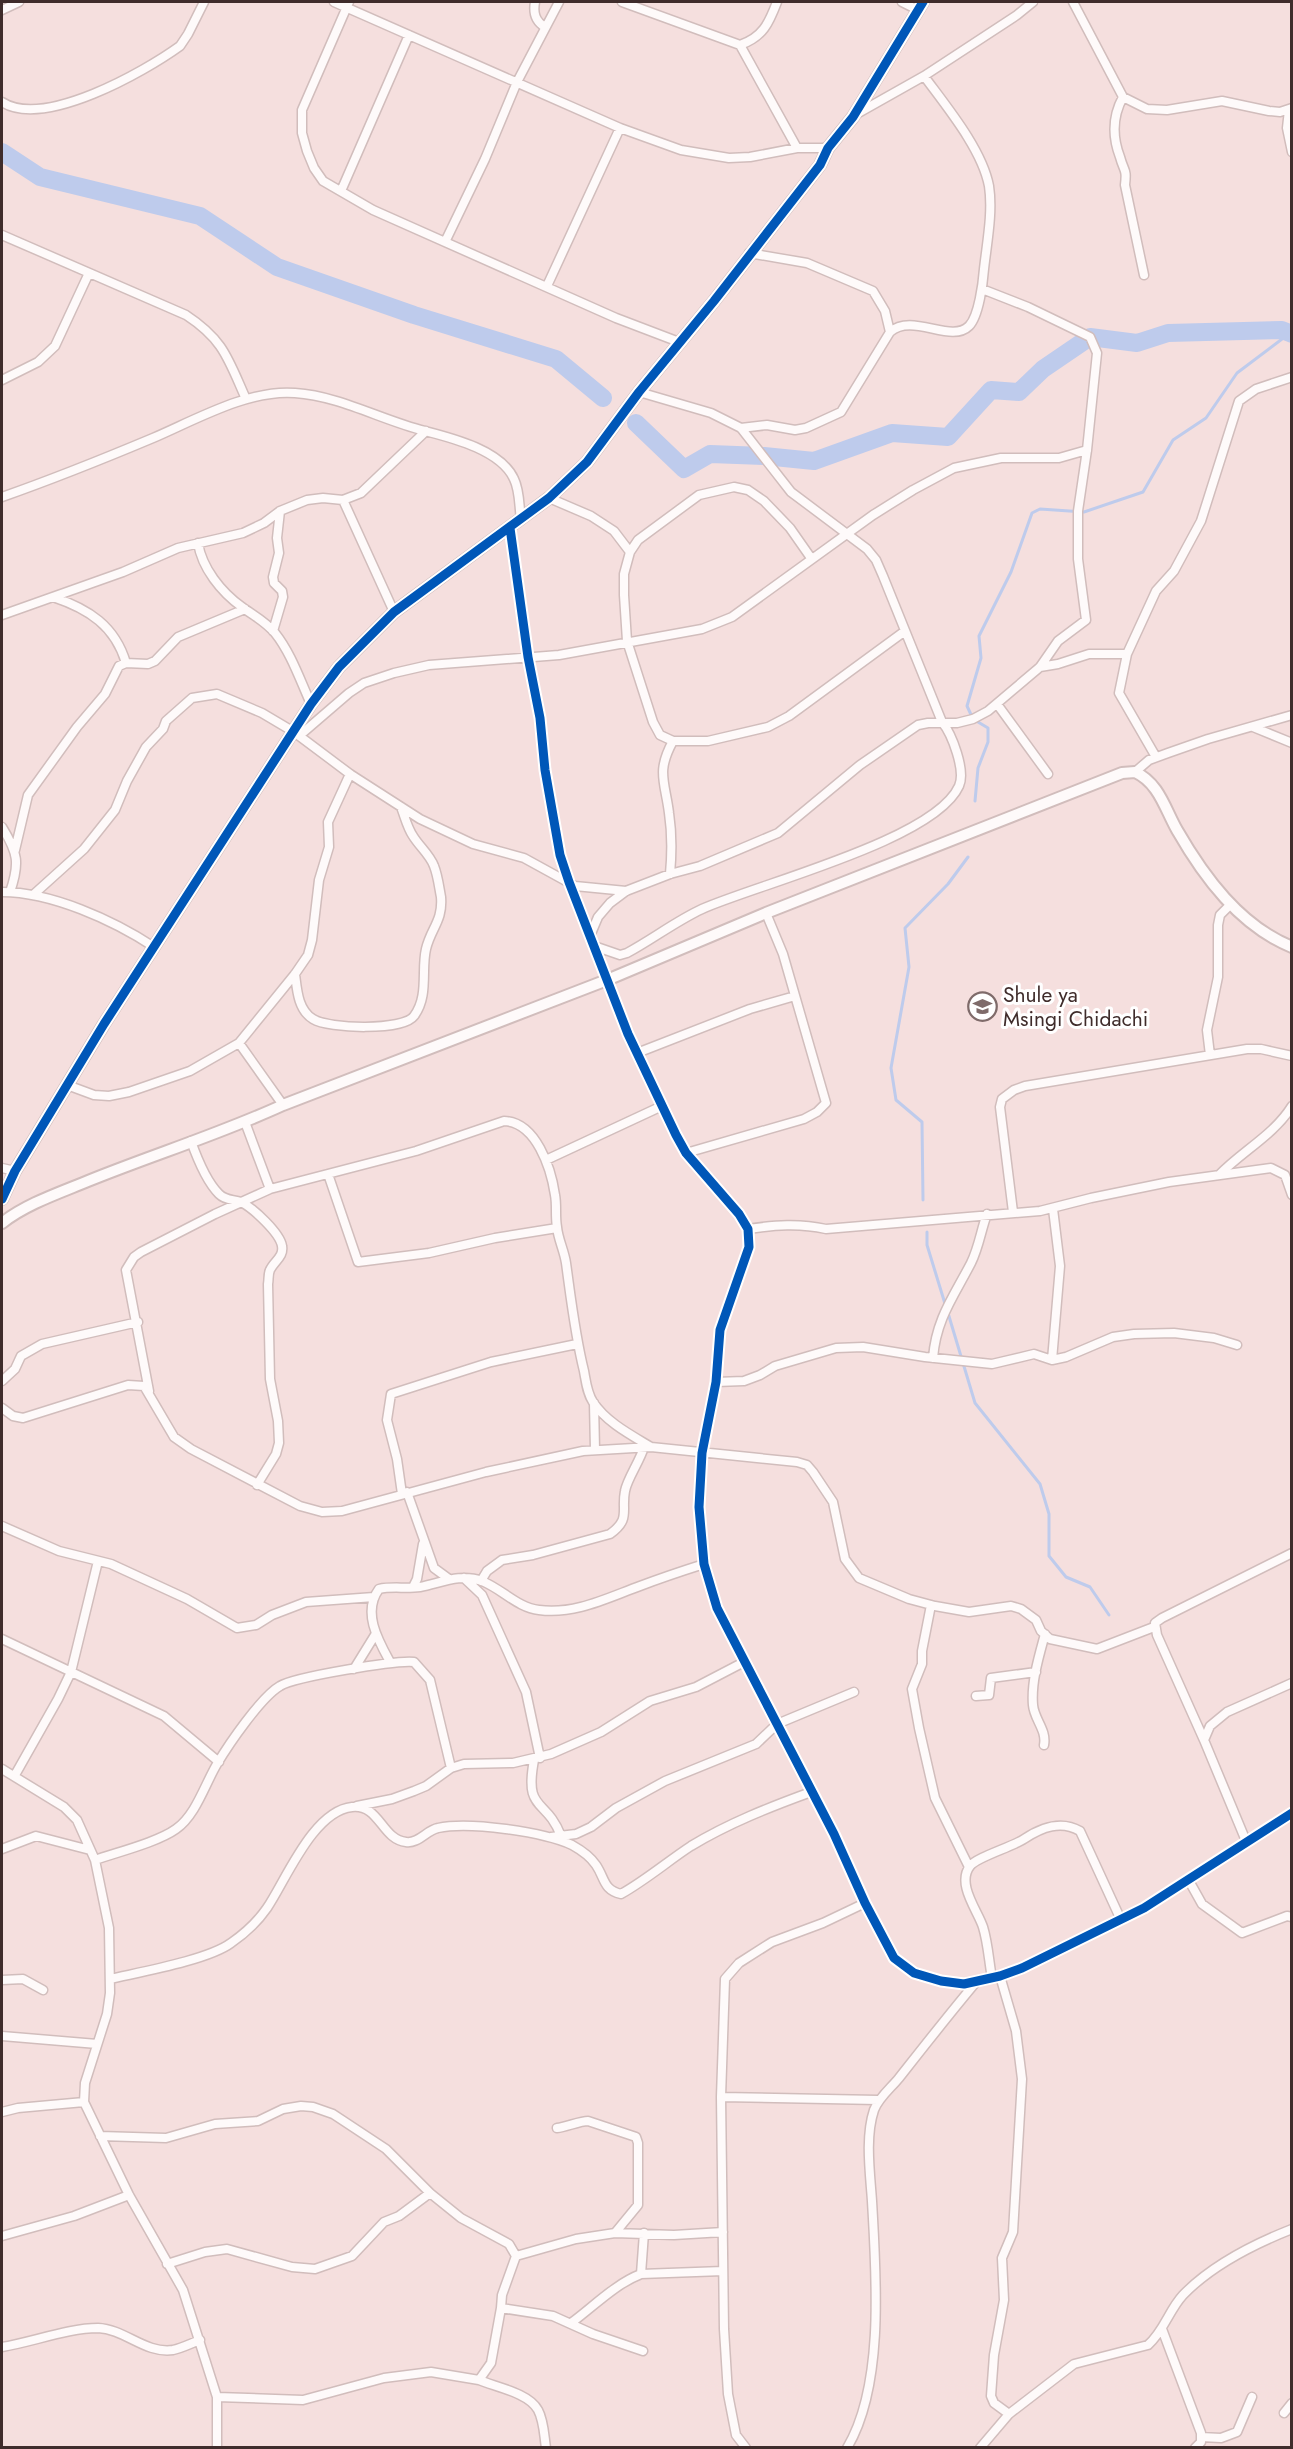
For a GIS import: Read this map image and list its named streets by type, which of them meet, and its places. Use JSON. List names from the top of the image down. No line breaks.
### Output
{"places":{"school or university":["Shule ya Msingi Chidachi"]}}
